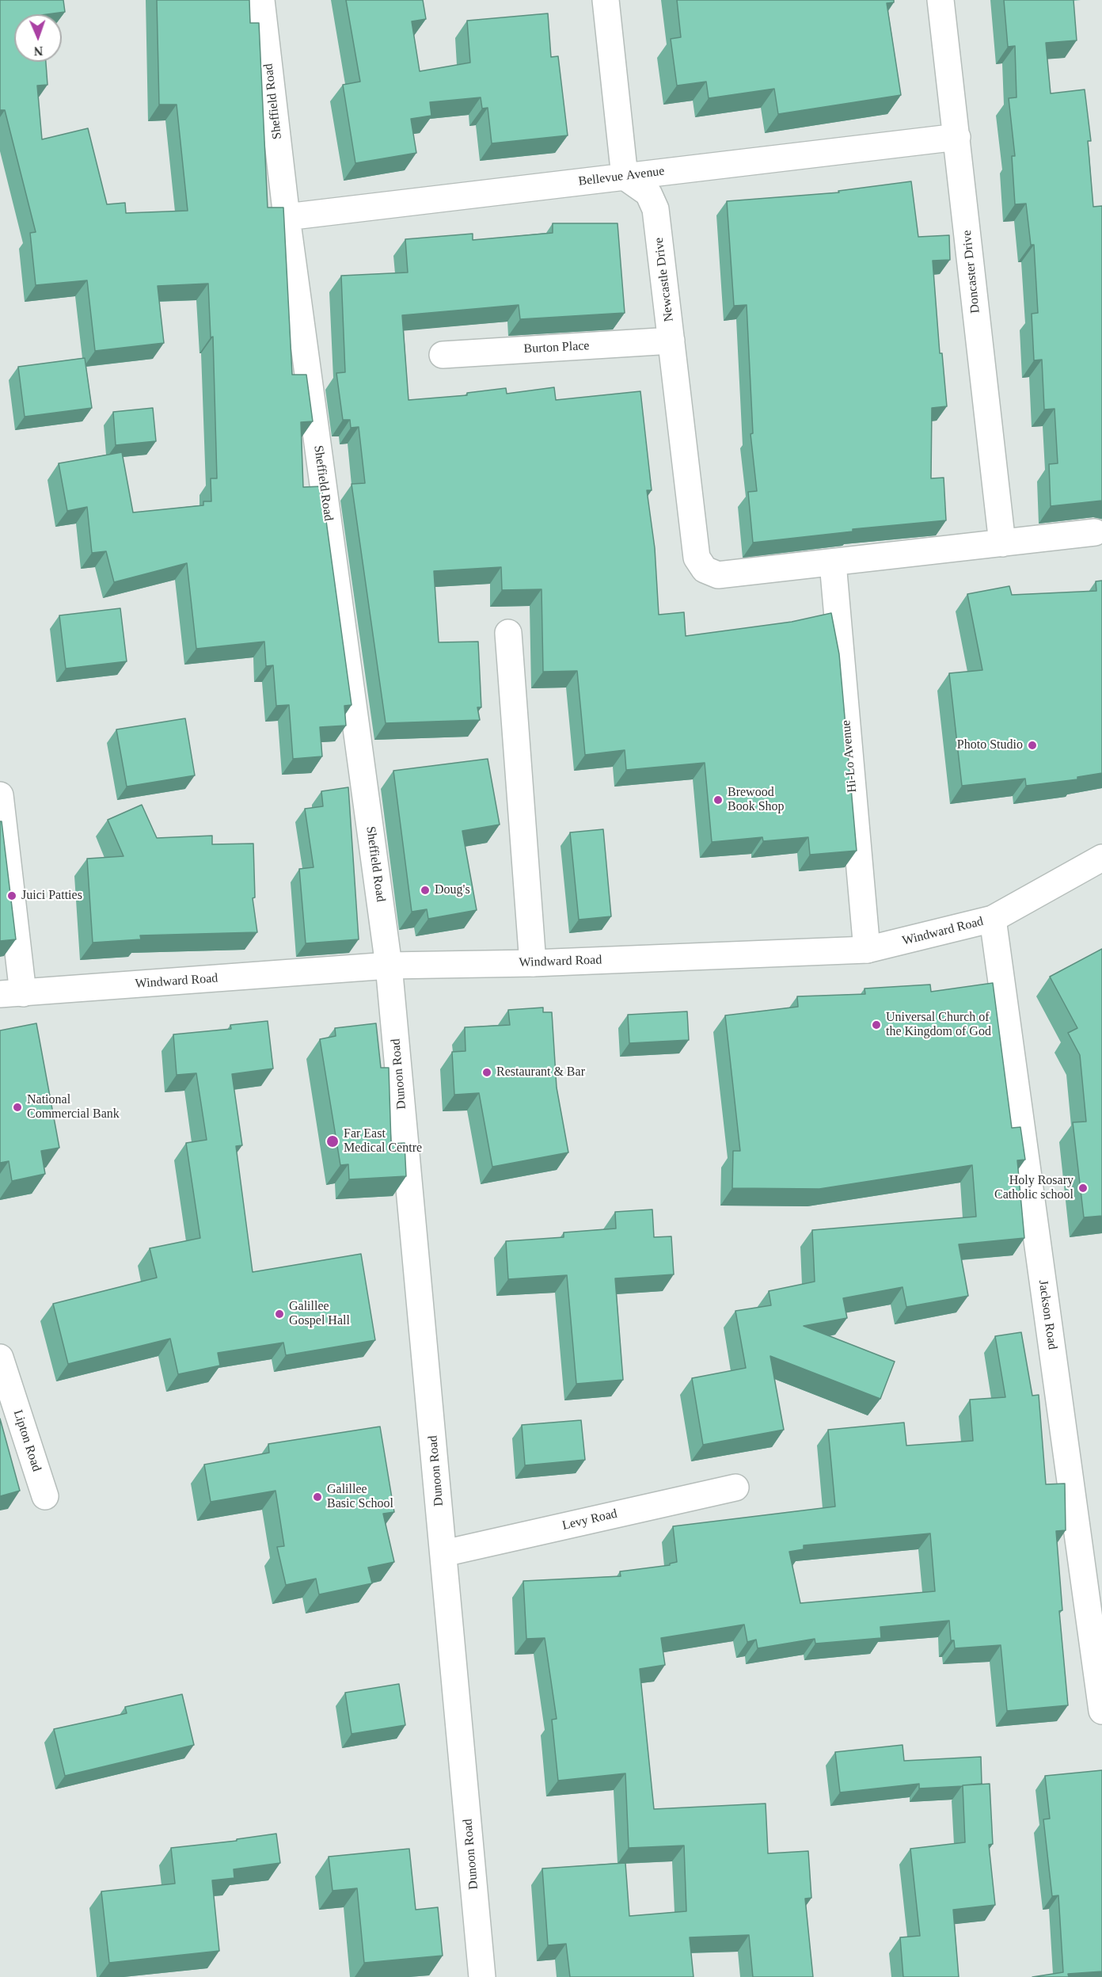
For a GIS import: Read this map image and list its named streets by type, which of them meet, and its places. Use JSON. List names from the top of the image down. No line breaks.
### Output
{"streets":{"street":["Sheffield Road","Bellevue Avenue","Doncaster Drive","Newcastle Drive","Burton Place","Hi-Lo Avenue","Windward Road","Dunoon Road","Jackson Road","Lipton Road","Levy Road"]},"crossings":[["Sheffield Road","Bellevue Avenue"],["Sheffield Road","Windward Road"],["Sheffield Road","Dunoon Road"],["Bellevue Avenue","Doncaster Drive"],["Bellevue Avenue","Newcastle Drive"],["Newcastle Drive","Burton Place"],["Newcastle Drive","Hi-Lo Avenue"],["Hi-Lo Avenue","Windward Road"],["Windward Road","Dunoon Road"],["Windward Road","Jackson Road"],["Dunoon Road","Levy Road"]],"places":["Photo Studio","Brewood Book Shop","Doug's","Juici Patties","Universal Church of the Kingdom of God","Restaurant & Bar","National Commercial Bank","Far East Medical Centre","Holy Rosary Catholic school","Galillee Gospel Hall","Galillee Basic School"],"north":"bottom"}
